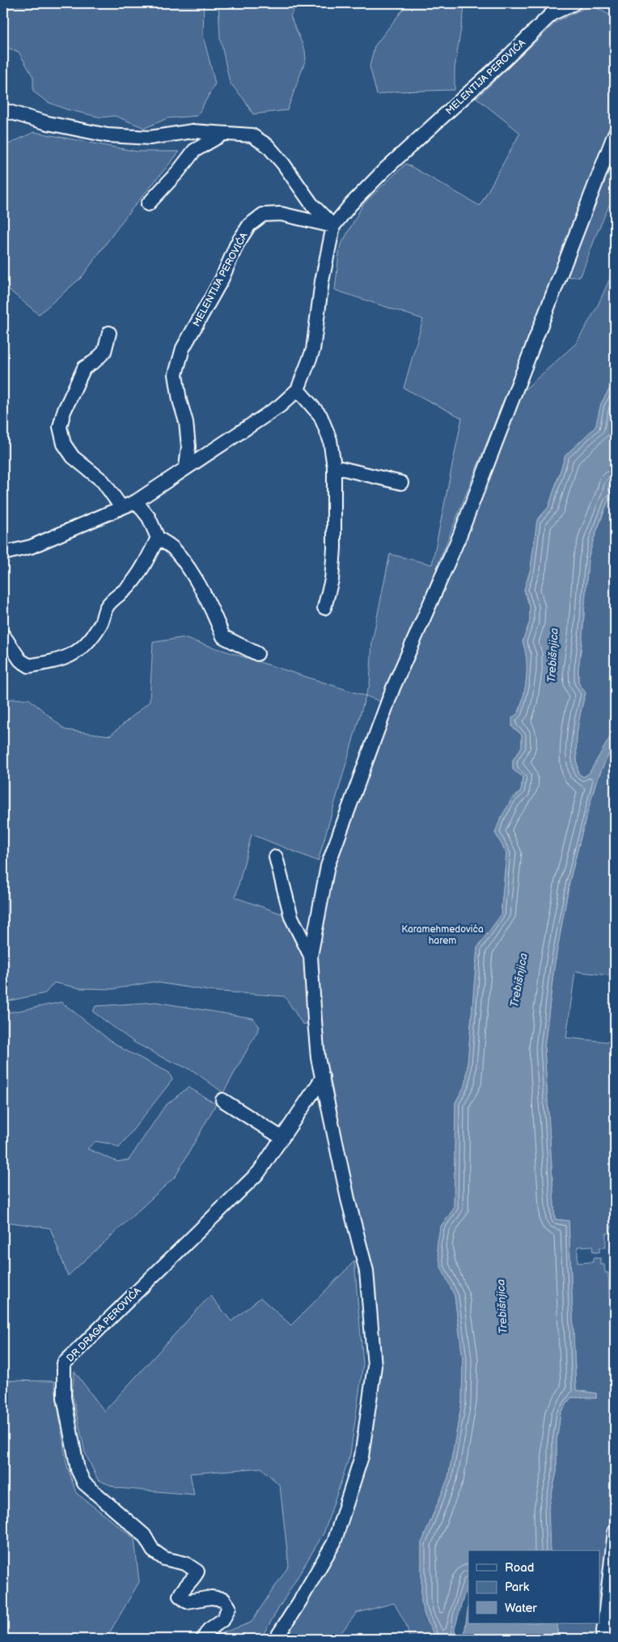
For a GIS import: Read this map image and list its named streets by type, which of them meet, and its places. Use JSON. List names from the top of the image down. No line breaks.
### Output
{"streets":{"street":["MELENTIJA PEROVIĆA","DR DRAGA PEROVIĆA"]},"water":["Trebišnjica"],"parks":["Karamehmedovića harem"],"legend":["Road","Park","Water"]}
